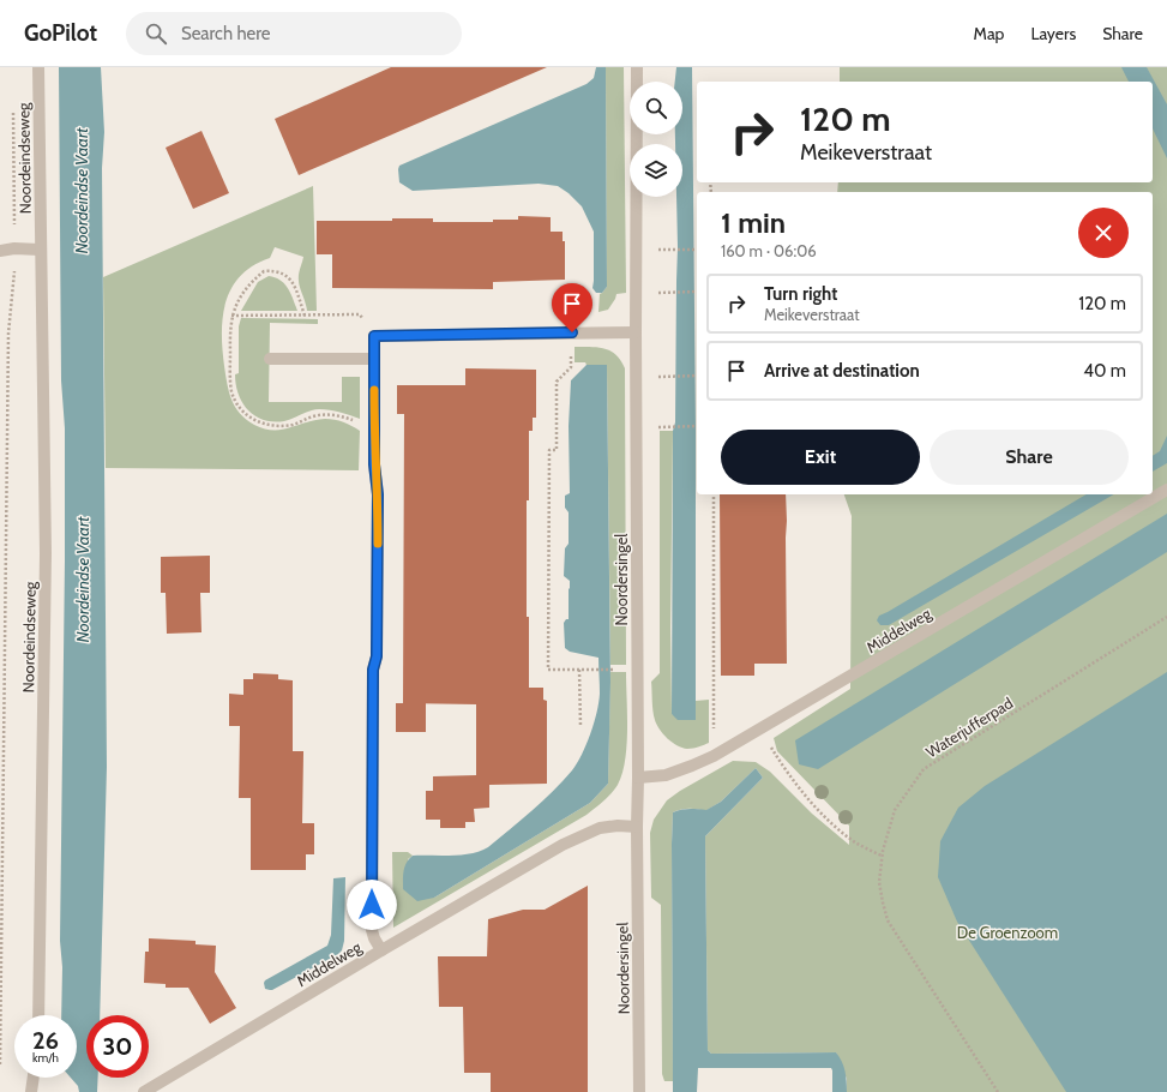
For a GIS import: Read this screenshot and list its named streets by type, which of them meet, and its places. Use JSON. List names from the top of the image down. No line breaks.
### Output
{"streets":{"street":["Noordeindseweg","Noordersingel","Middelweg"],"path":["Waterjufferpad"]},"crossings":[["Noordersingel","Middelweg"]],"water":["Noordeindse Vaart"],"parks":["De Groenzoom"],"page":{"header":"GoPilot","search":"Search here","nav":["Map","Layers","Share"],"turn":["120 m","Meikeverstraat"],"heading":["1 min","160 m · 06:06"],"list":[{"name":"Turn right","note":"Meikeverstraat","value":"120 m"},{"name":"Arrive at destination","value":"40 m"}],"buttons":["Exit","Share"],"speed":"26 km/h","limit":"30"}}
